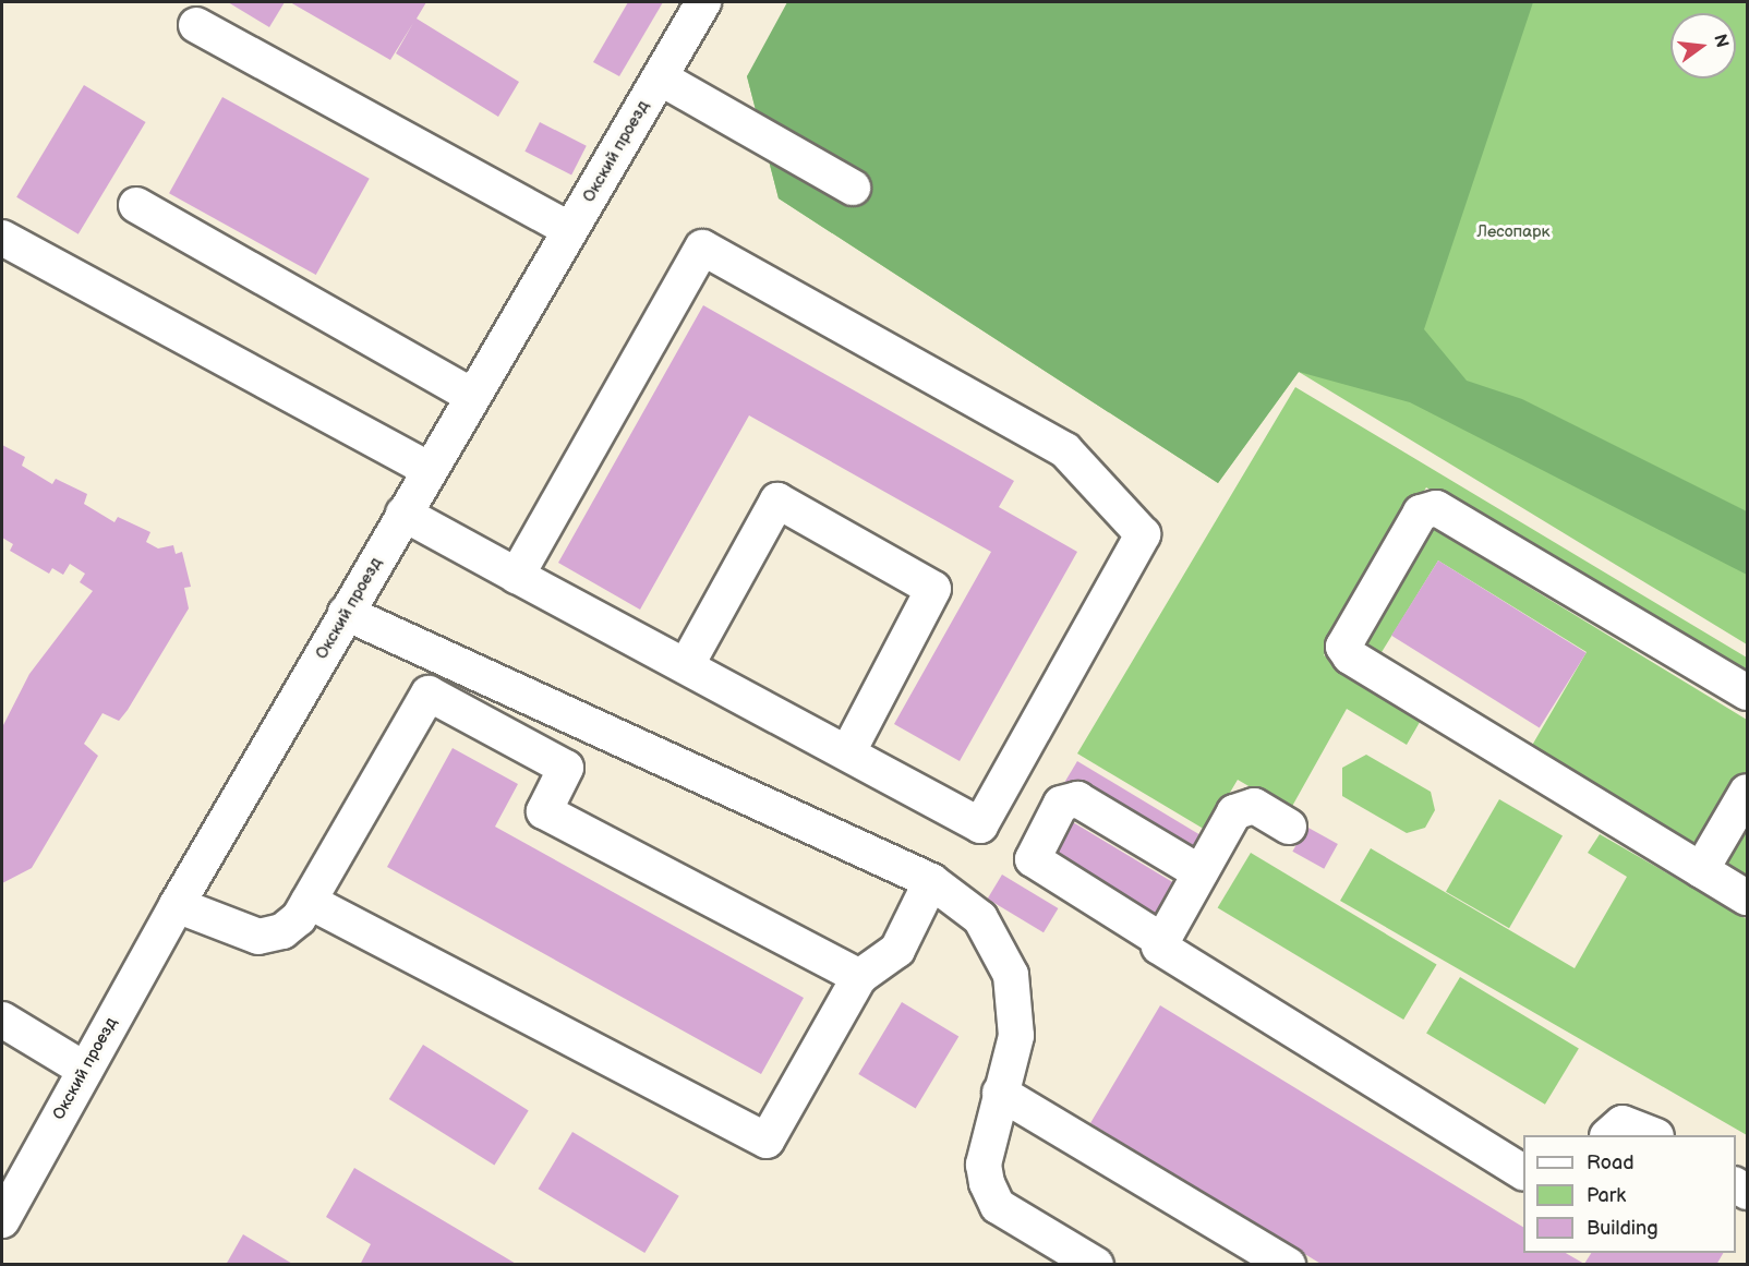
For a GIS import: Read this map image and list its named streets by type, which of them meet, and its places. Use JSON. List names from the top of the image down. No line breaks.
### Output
{"streets":{"street":["Окский проезд"]},"parks":["Лесопарк"],"legend":["Road","Park","Building"],"north":"right"}
